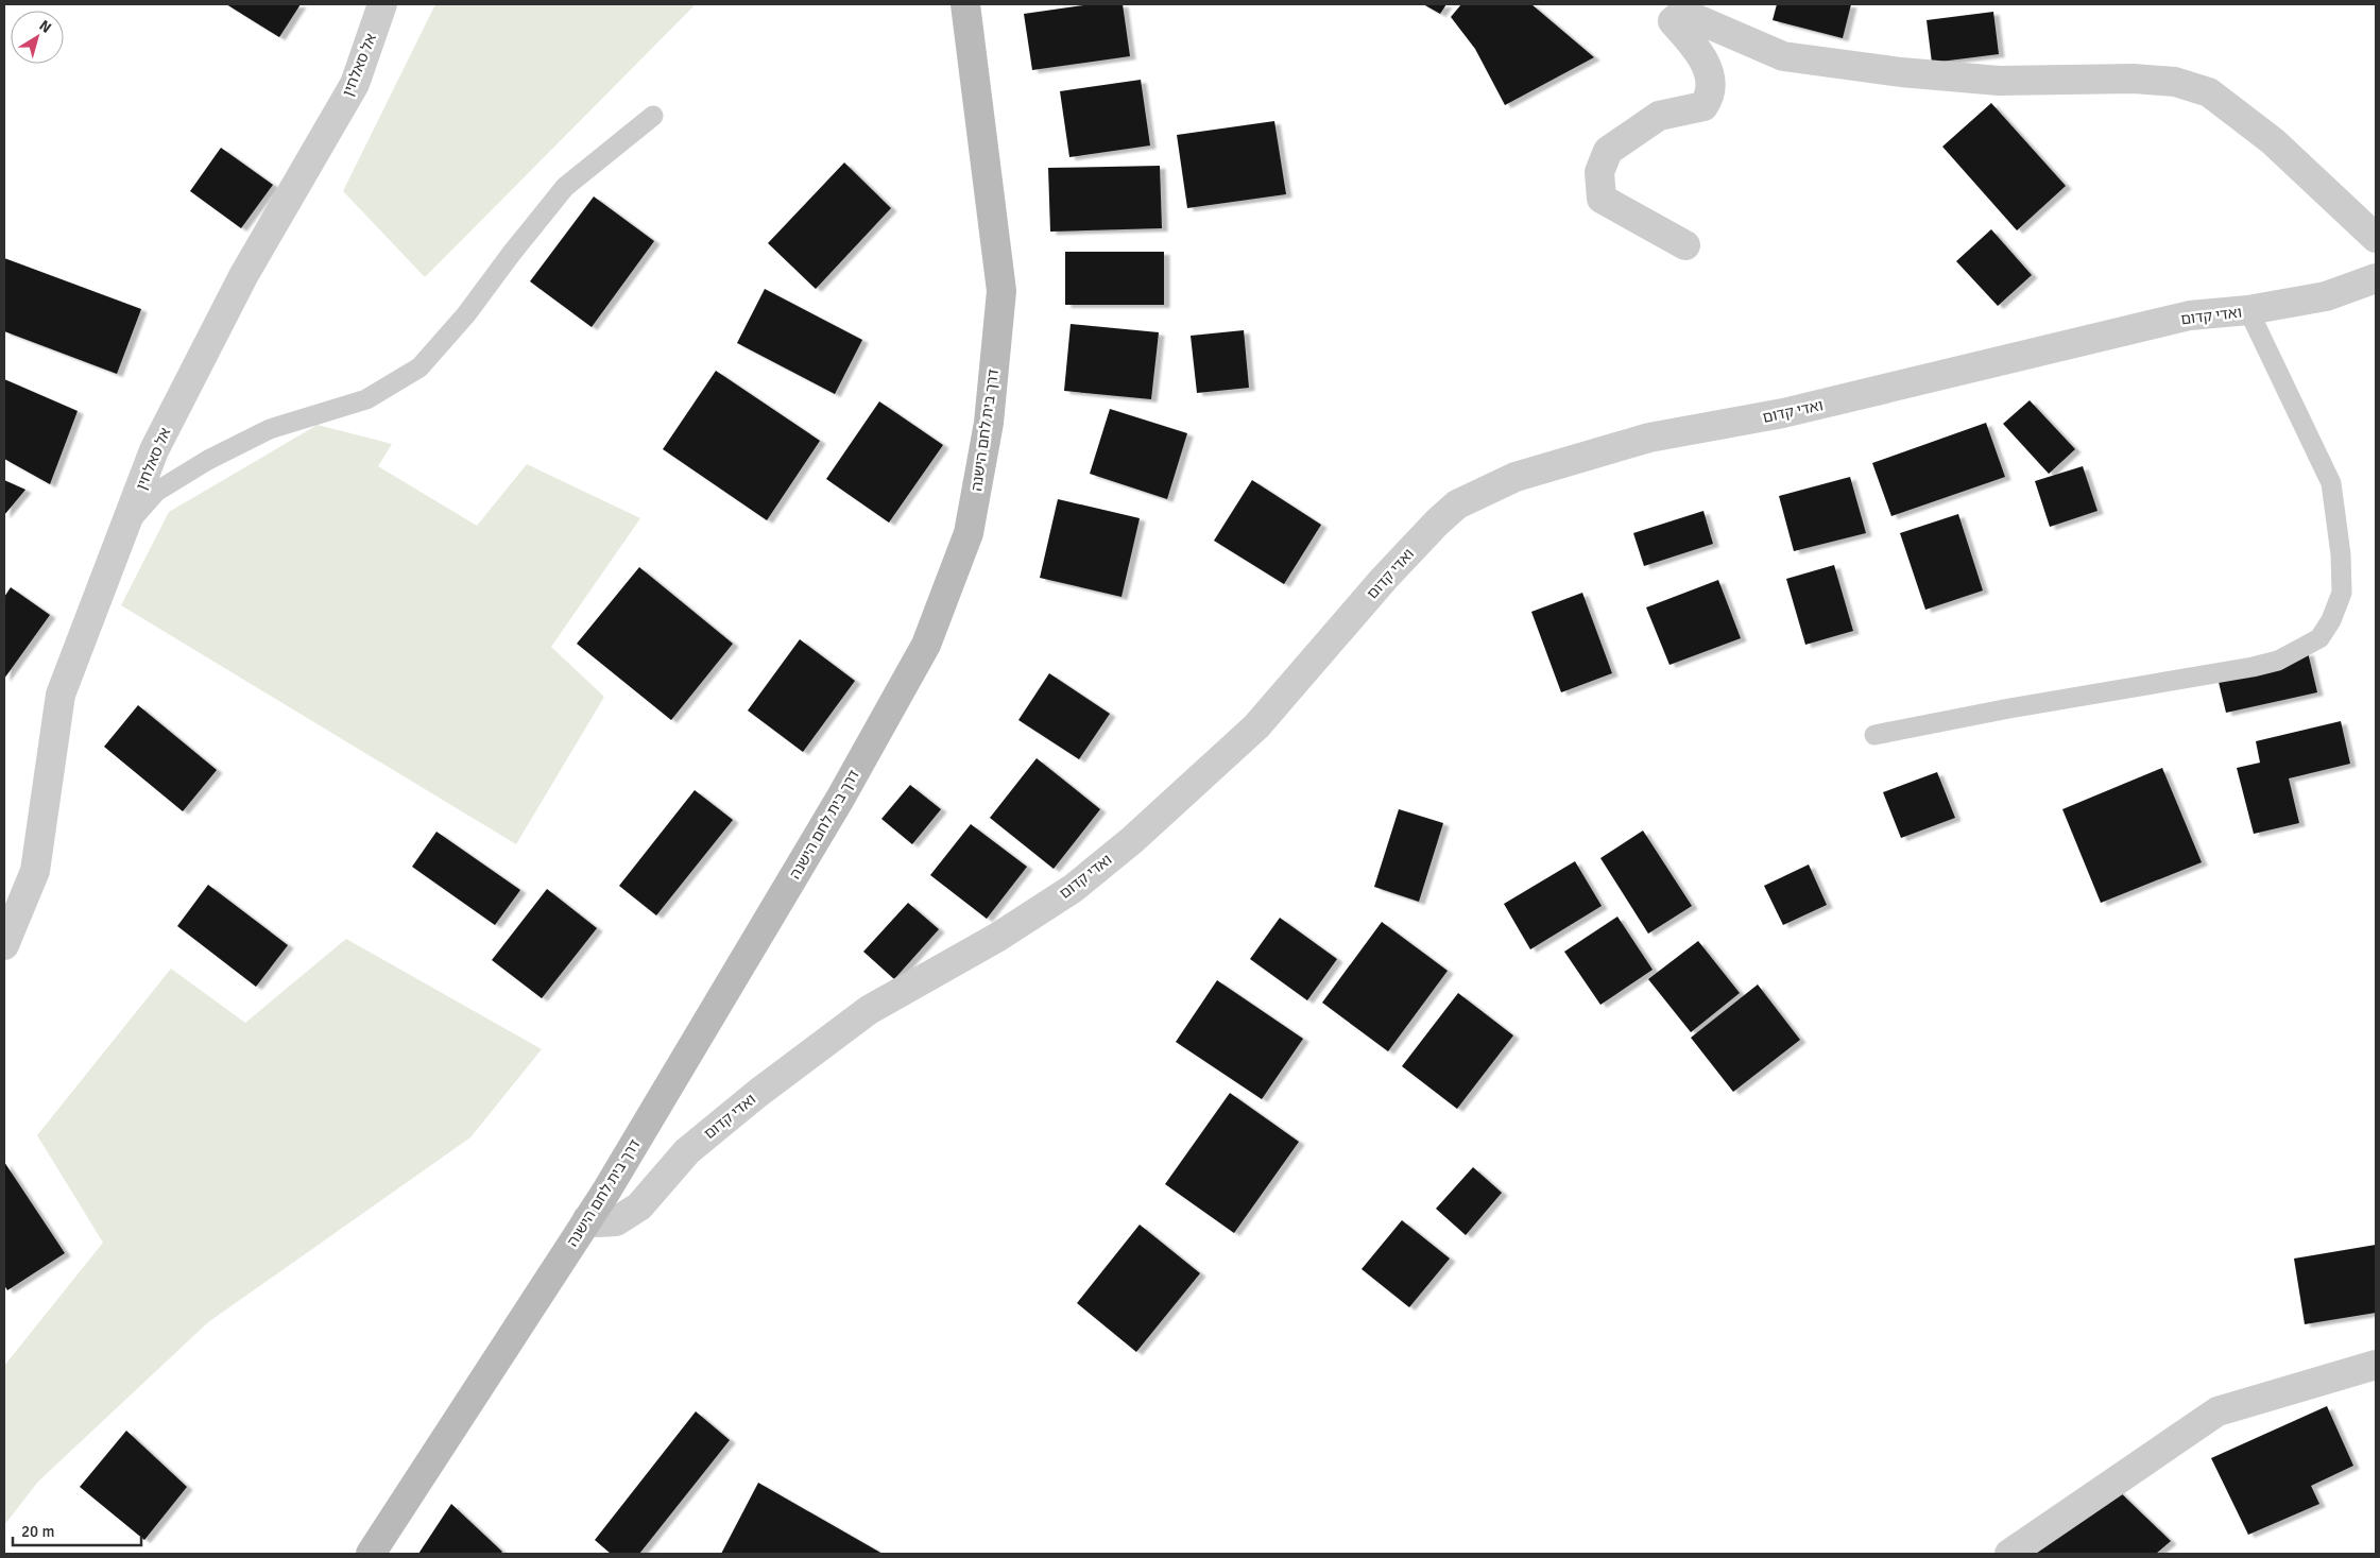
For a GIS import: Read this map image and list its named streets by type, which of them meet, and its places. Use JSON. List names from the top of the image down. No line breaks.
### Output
{"streets":{"street":["אל סאלחין","ואדי קדום","דרך בית לחם הישנה"]},"crossings":[["ואדי קדום","דרך בית לחם הישנה"]],"scale_bar":"20 m","north":"top right"}
